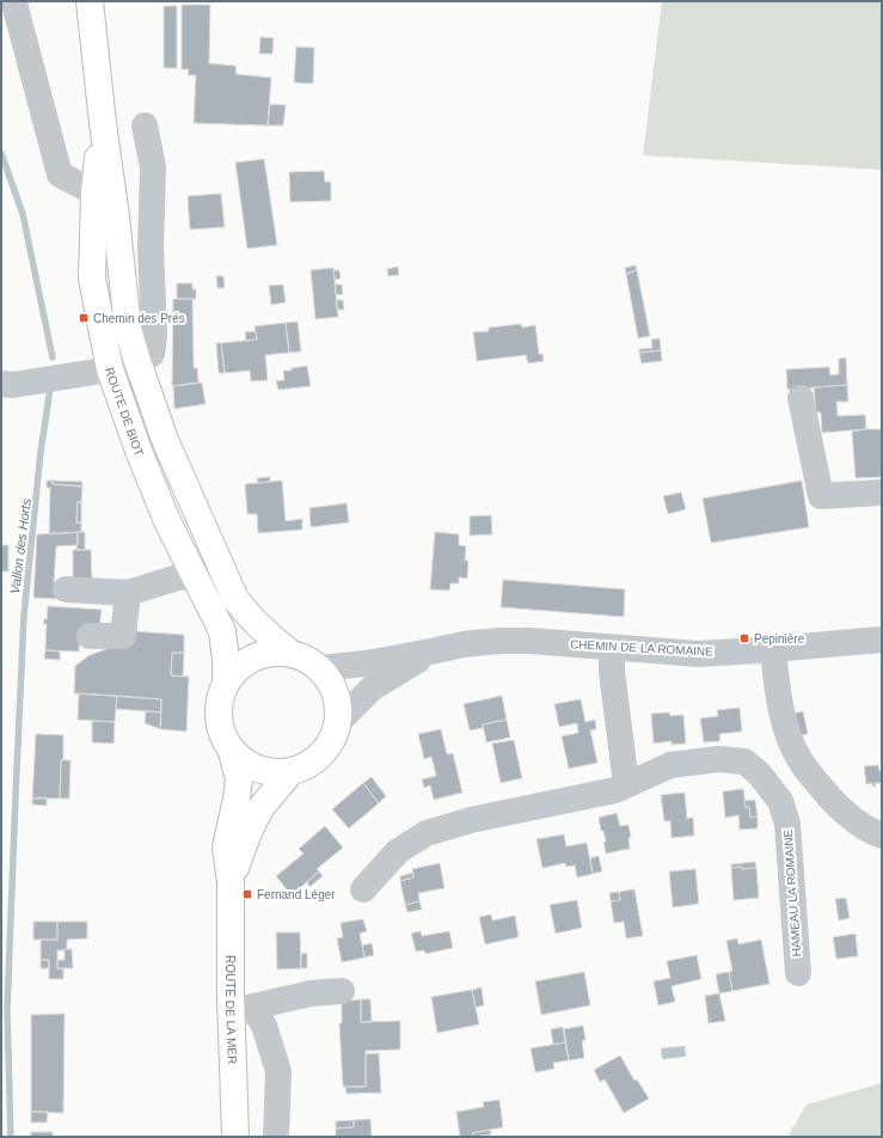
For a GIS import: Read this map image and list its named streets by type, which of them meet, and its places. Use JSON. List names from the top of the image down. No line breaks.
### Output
{"streets":{"main road":["ROUTE DE BIOT","ROUTE DE LA MER"],"street":["CHEMIN DE LA ROMAINE","HAMEAU LA ROMAINE"]},"crossings":[["ROUTE DE BIOT","CHEMIN DE LA ROMAINE"]],"water":["Vallon des Horts"],"places":{"transit":["Chemin des Prés","Pepinière","Fernand Léger"]}}
